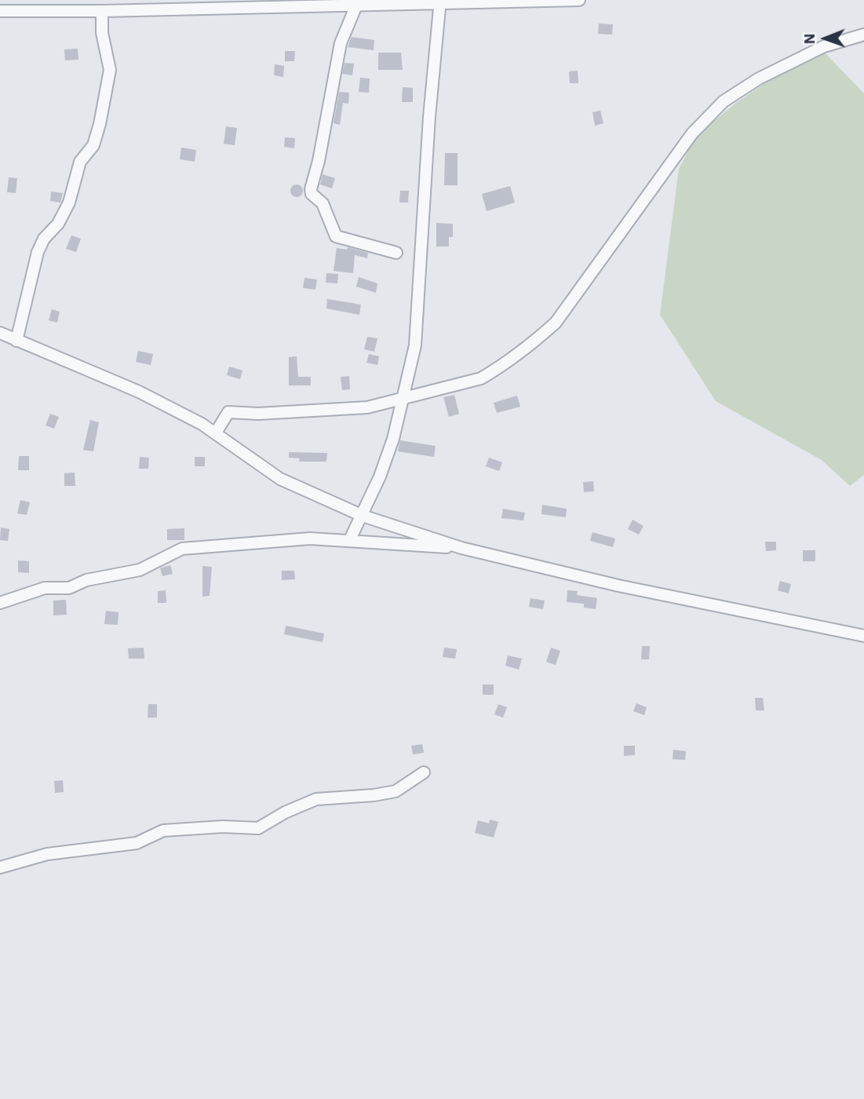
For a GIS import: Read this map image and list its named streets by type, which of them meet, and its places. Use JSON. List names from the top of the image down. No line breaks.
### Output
{"north":"left"}
